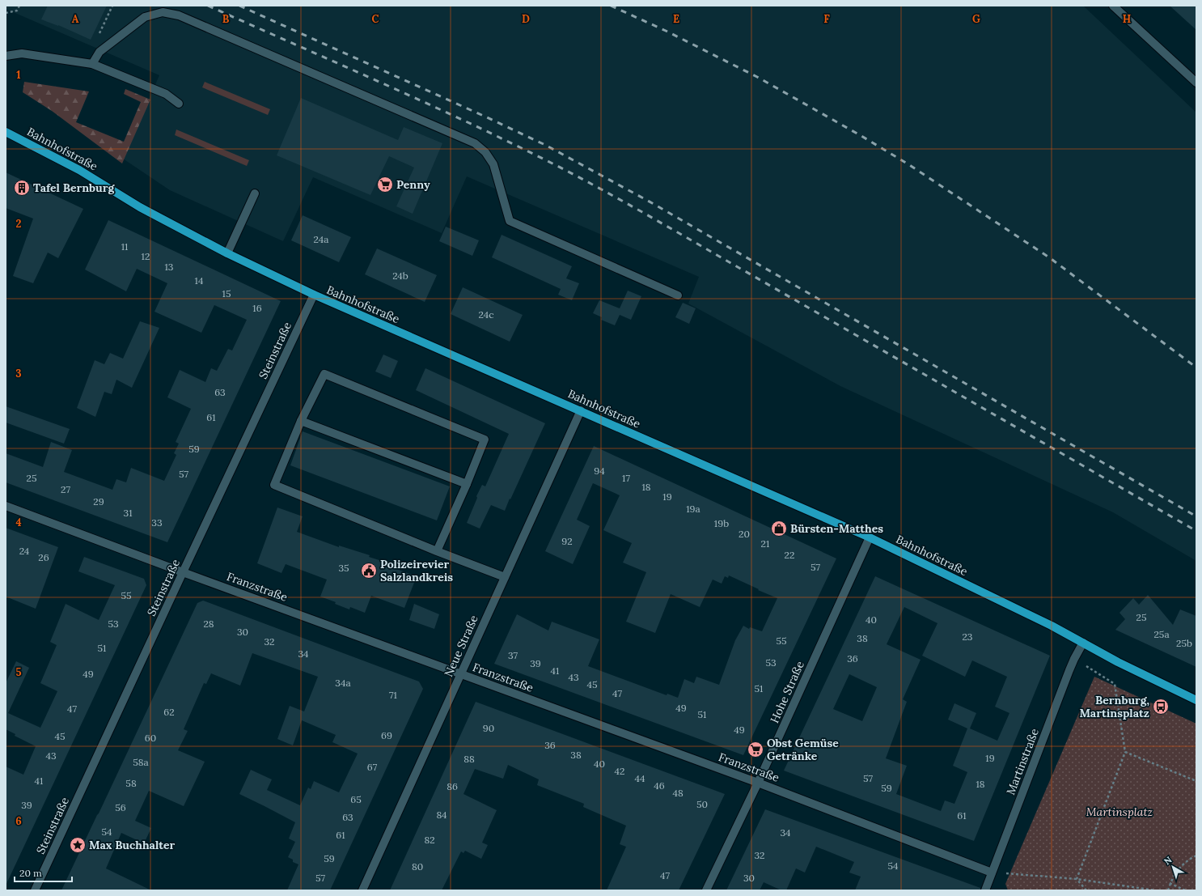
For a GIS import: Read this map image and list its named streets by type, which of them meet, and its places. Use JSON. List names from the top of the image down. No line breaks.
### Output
{"streets":{"main road":["Bahnhofstraße"],"street":["Steinstraße","Franzstraße","Neue Straße","Hohe Straße","Martinstraße"]},"crossings":[["Bahnhofstraße","Steinstraße"],["Bahnhofstraße","Neue Straße"],["Bahnhofstraße","Hohe Straße"],["Bahnhofstraße","Martinstraße"],["Steinstraße","Franzstraße"],["Franzstraße","Neue Straße"],["Franzstraße","Hohe Straße"],["Franzstraße","Martinstraße"]],"parks":["Martinsplatz"],"places":{"supermarket":["Penny","Obst Gemüse Getränke"],"building":["Tafel Bernburg"],"shop":["Bürsten-Matthes"],"public building":["Polizeirevier Salzlandkreis"],"bus stop":["Bernburg, Martinsplatz"],"place":["Max Buchhalter"]},"house_numbers":["24a","11","12","13","24b","14","15","16","24c","63","61","59","94","57","25","17","18","27","19","29","19a","31","33","19b","20","92","21","24","22","26","57","35","55","25","40","53","28","30","25a","23","38","55","32","25b","51","34","37","36","53","39","41","49","43","34a","45","51","47","71","49","47","62","51","90","49","69","45","60","36","38","43","19","88","58a","40","67","42","44","57","41","58","18","46","86","59","48","65","50","39","56","84","61","63","54","34","61","82","32","59","54","80","47","57","30"],"scale_bar":"20 m","north":"top left","grid":{"columns":["A","B","C","D","E","F","G","H"],"rows":["1","2","3","4","5","6"]}}
